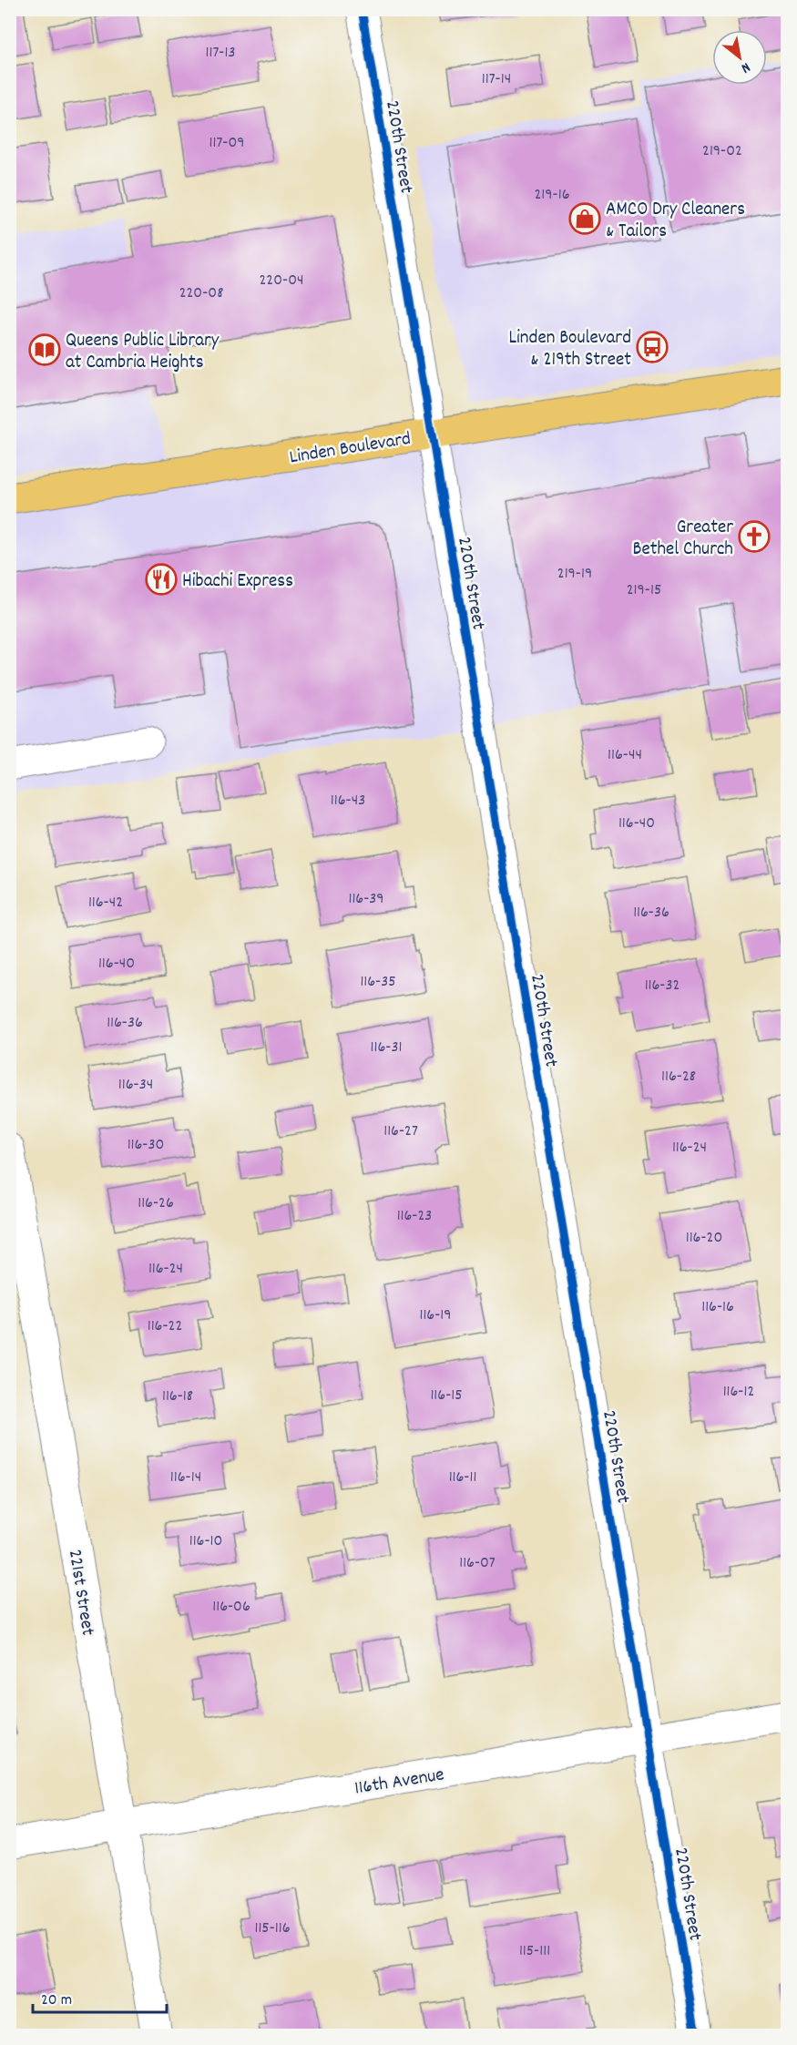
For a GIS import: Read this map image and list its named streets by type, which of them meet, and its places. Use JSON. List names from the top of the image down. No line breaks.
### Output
{"streets":{"main road":["Linden Boulevard"],"street":["220th Street","221st Street","116th Avenue"]},"crossings":[["220th Street","Linden Boulevard"],["220th Street","116th Avenue"],["221st Street","116th Avenue"]],"places":{"shop":["AMCO Dry Cleaners & Tailors"],"bus stop":["Linden Boulevard & 219th Street"],"library":["Queens Public Library at Cambria Heights"],"church":["Greater Bethel Church"],"restaurant":["Hibachi Express"]},"house_numbers":["117-13","117-14","117-09","219-02","219-16","220-04","220-08","219-19","219-15","116-44","116-43","116-40","116-39","116-42","116-36","116-40","116-35","116-32","116-36","116-31","116-28","116-34","116-27","116-30","116-24","116-26","116-23","116-20","116-24","116-16","116-19","116-22","116-12","116-15","116-18","116-14","116-11","116-10","116-07","116-06","115-116","115-111"],"scale_bar":"20 m","north":"bottom right"}
